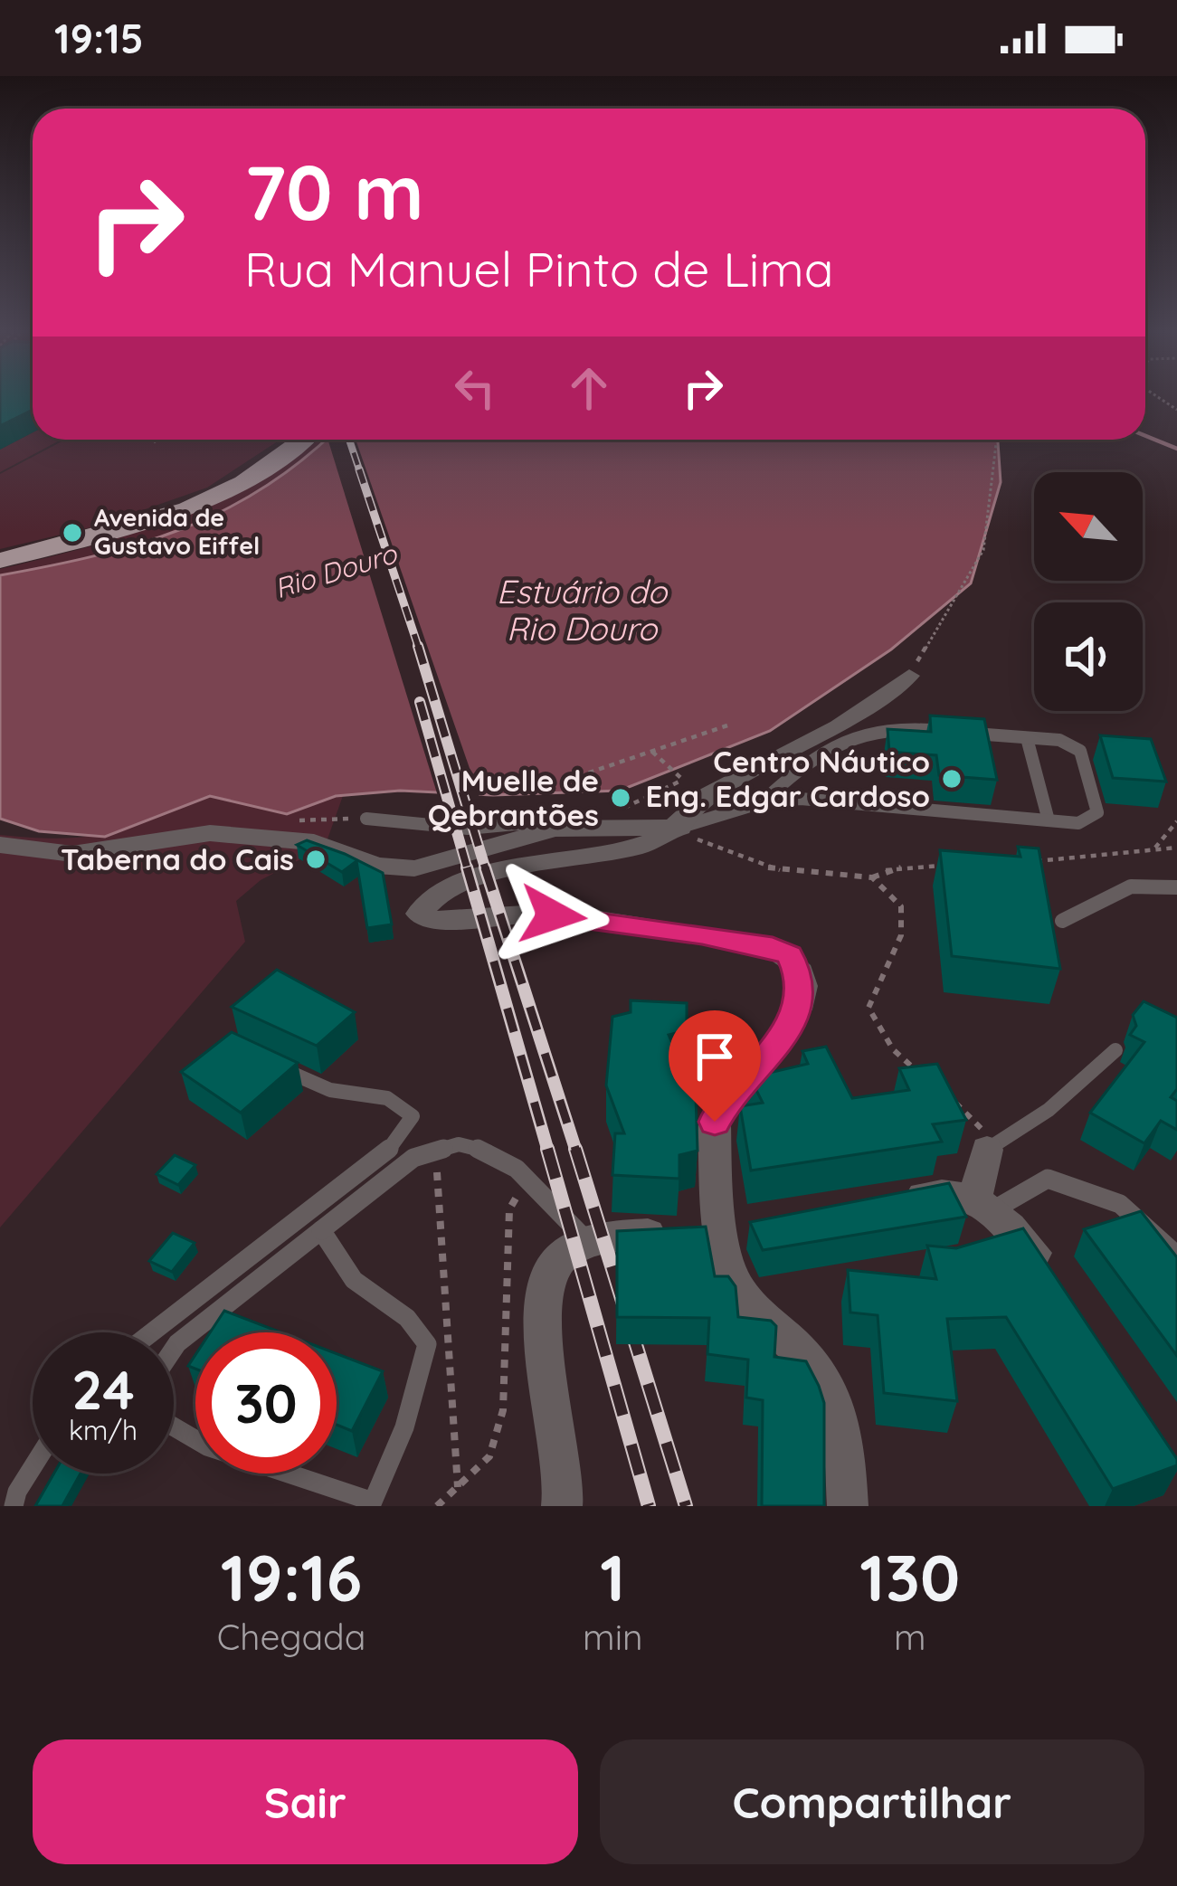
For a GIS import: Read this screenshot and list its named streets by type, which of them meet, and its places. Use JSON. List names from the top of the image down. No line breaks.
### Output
{"water":["Rio Douro","Estuário do Rio Douro"],"places":["Avenida de Gustavo Eiffel","Centro Náutico Eng. Edgar Cardoso","Muelle de Qebrantões","Taberna do Cais"],"north":"top left","page":{"status":"19:15","turn":["70 m","Rua Manuel Pinto de Lima"],"speed":"24 km/h","limit":"30","eta":["19:16","Chegada","1","min","130","m"],"buttons":["Sair","Compartilhar"]}}
